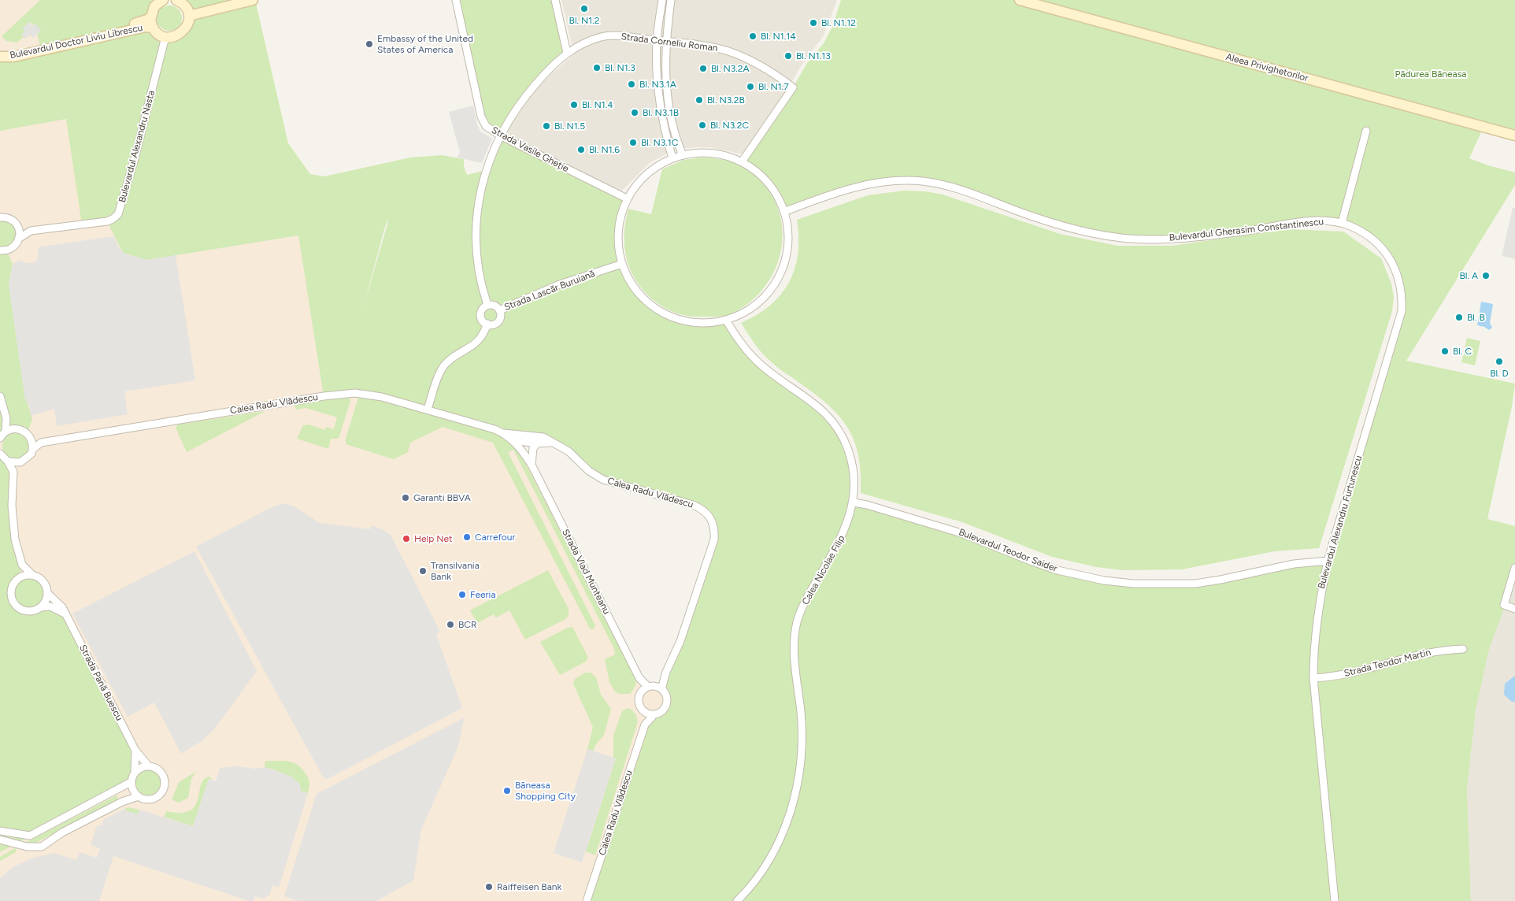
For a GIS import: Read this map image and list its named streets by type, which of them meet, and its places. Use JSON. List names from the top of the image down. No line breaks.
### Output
{"streets":{"street":["Bulevardul Doctor Liviu Librescu","Strada Corneliu Roman","Aleea Privighetorilor","Bulevardul Alexandru Nasta","Strada Vasile Gheție","Bulevardul Gherasim Constantinescu","Strada Lascăr Buruiană","Calea Radu Vlădescu","Bulevardul Alexandru Furtunescu","Bulevardul Teodor Saider","Calea Nicolae Filip","Strada Vlad Munteanu","Strada Teodor Martin","Strada Pană Buescu"]},"crossings":[["Strada Corneliu Roman","Strada Vasile Gheție"],["Strada Corneliu Roman","Strada Lascăr Buruiană"],["Bulevardul Gherasim Constantinescu","Bulevardul Alexandru Furtunescu"],["Calea Radu Vlădescu","Strada Vlad Munteanu"],["Bulevardul Alexandru Furtunescu","Bulevardul Teodor Saider"],["Bulevardul Alexandru Furtunescu","Strada Teodor Martin"],["Bulevardul Teodor Saider","Calea Nicolae Filip"]],"parks":["Pădurea Băneasa"],"places":["Bl. N1.2","Bl. N1.12","Bl. N1.14","Embassy of the United States of America","Bl. N1.13","Bl. N1.3","Bl. N3.2A","Bl. N3.1A","Bl. N1.7","Bl. N3.2B","Bl. N1.4","Bl. N3.1B","Bl. N3.2C","Bl. N1.5","Bl. N3.1C","Bl. N1.6","Bl. A","Bl. B","Bl. C","Bl. D","Garanti BBVA","Carrefour","Help Net","Transilvania Bank","Feeria","BCR","Băneasa Shopping City","Raiffeisen Bank"]}
